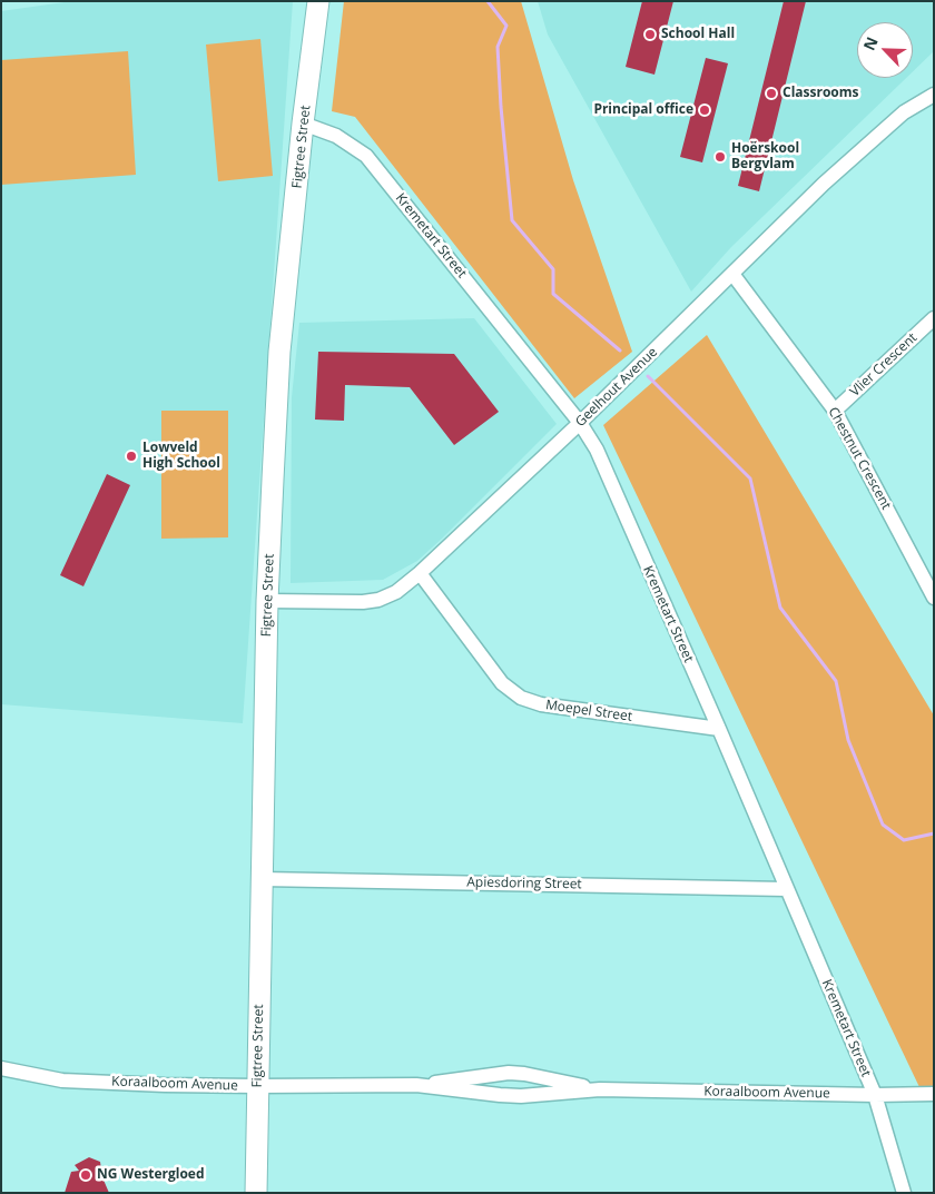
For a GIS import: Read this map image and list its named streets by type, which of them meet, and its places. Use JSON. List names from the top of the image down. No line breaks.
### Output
{"streets":{"street":["Figtree Street","Kremetart Street","Vlier Crescent","Geelhout Avenue","Chestnut Crescent","Moepel Street","Apiesdoring Street","Koraalboom Avenue"]},"crossings":[["Figtree Street","Kremetart Street"],["Figtree Street","Geelhout Avenue"],["Figtree Street","Apiesdoring Street"],["Figtree Street","Koraalboom Avenue"],["Kremetart Street","Geelhout Avenue"],["Kremetart Street","Moepel Street"],["Kremetart Street","Apiesdoring Street"],["Kremetart Street","Koraalboom Avenue"],["Vlier Crescent","Chestnut Crescent"],["Geelhout Avenue","Chestnut Crescent"],["Geelhout Avenue","Moepel Street"]],"places":["School Hall","Classrooms","Principal office","Hoërskool Bergvlam","Lowveld High School","NG Westergloed"],"north":"top left"}
